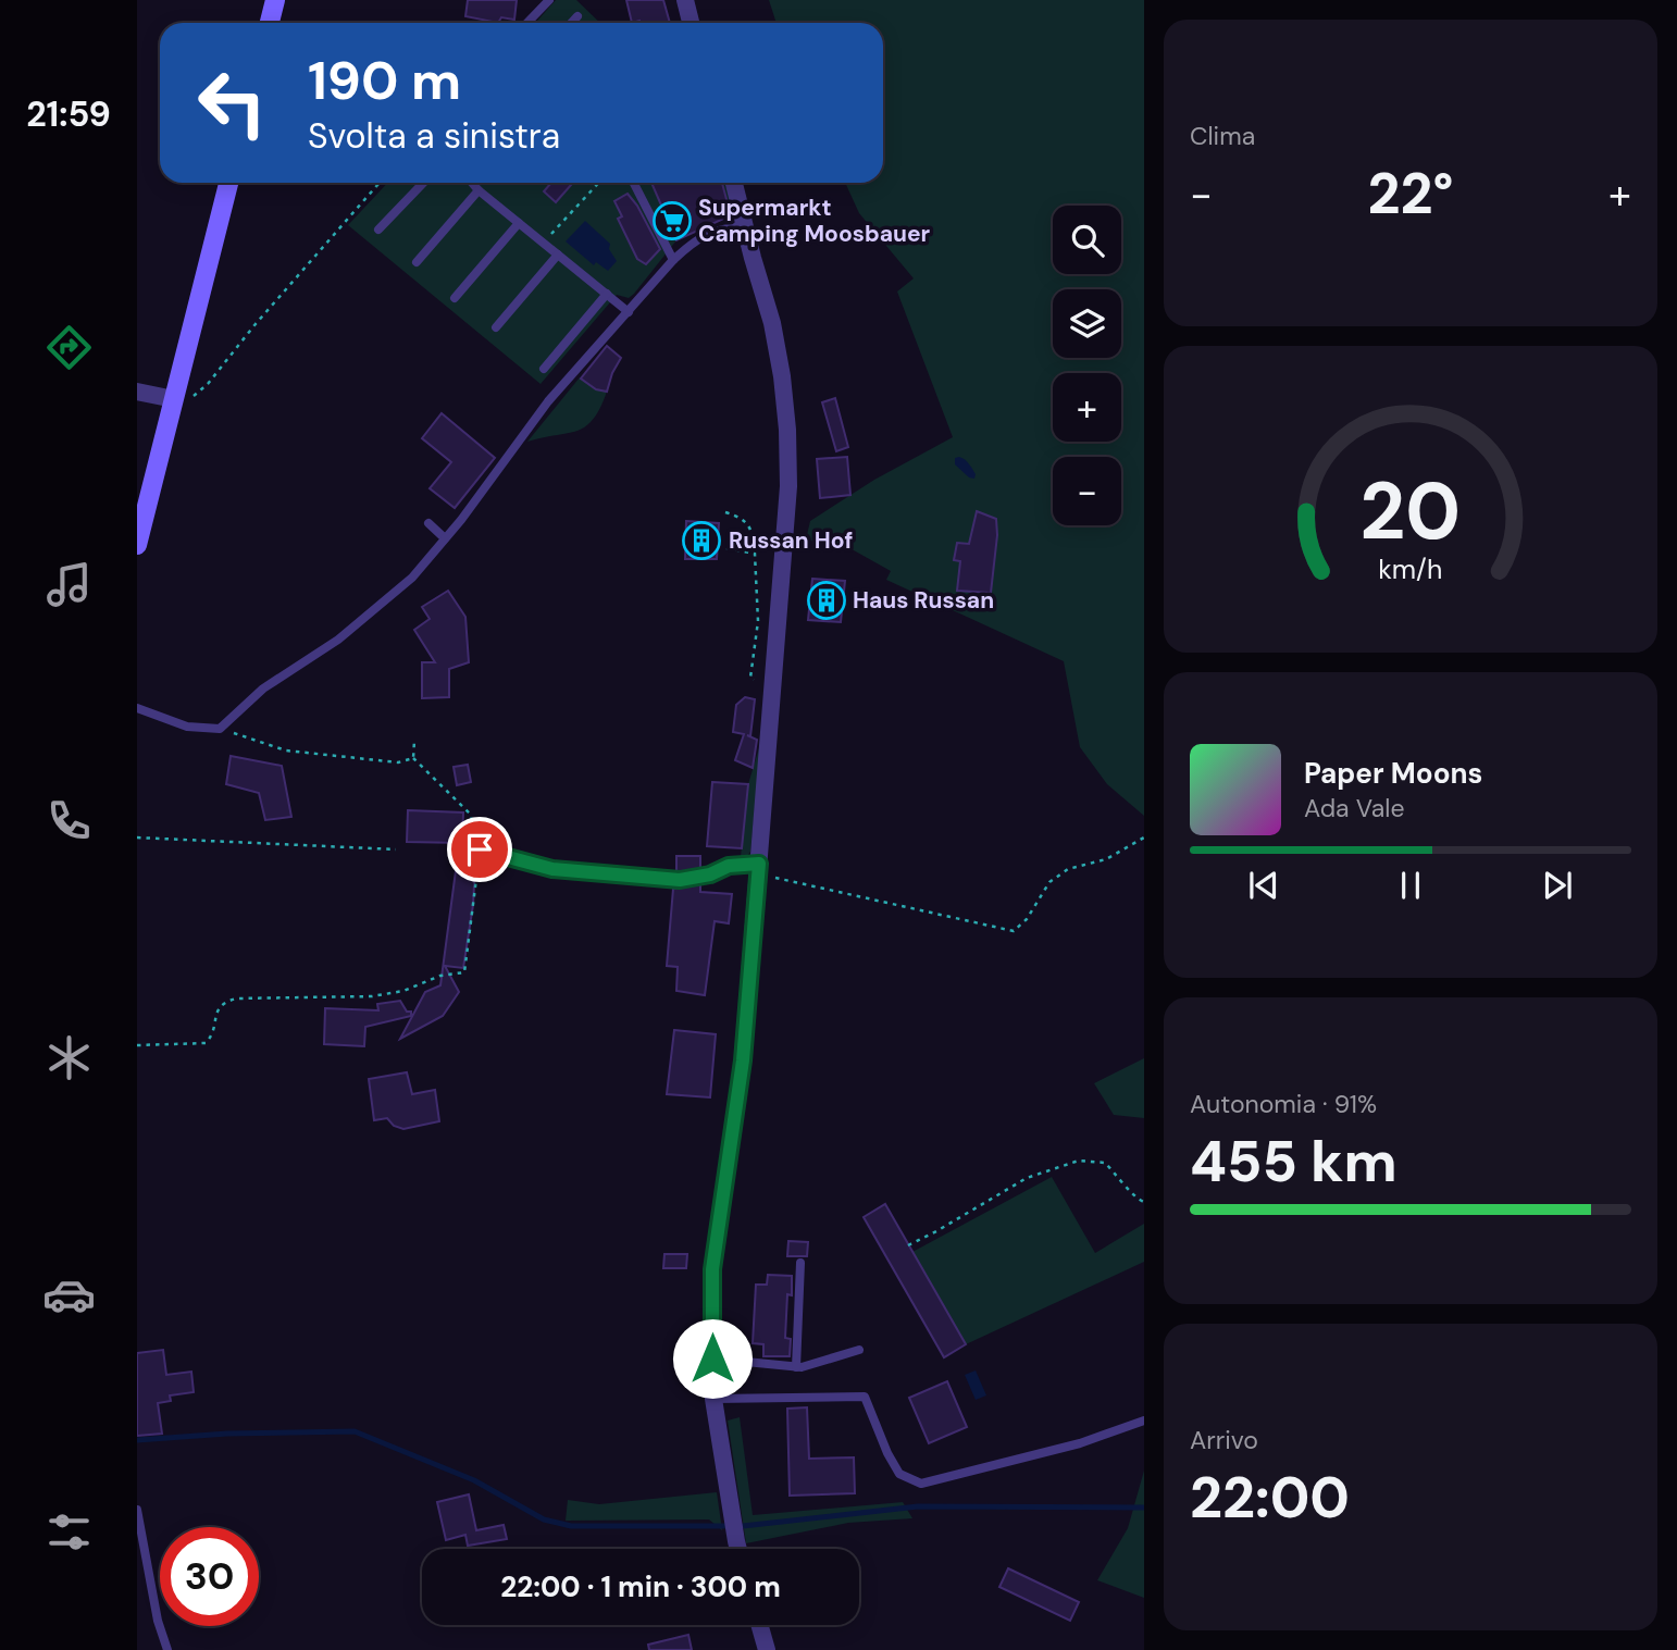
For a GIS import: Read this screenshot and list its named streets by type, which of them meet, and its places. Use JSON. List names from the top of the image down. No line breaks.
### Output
{"places":{"supermarket":["Supermarkt Camping Moosbauer"],"building":["Russan Hof","Haus Russan"]},"page":{"tabs":"21:59","tile":["Clima",["Autonomia · 91%","455 km"],["Arrivo","22:00"]],"turn":["190 m","Svolta a sinistra"],"heat":["−","22°","+"],"map_buttons":["+","−"],"song":["Paper Moons","Ada Vale"],"limit":"30","trip":"22:00 · 1 min · 300 m","gauge":["20","km/h"]}}
